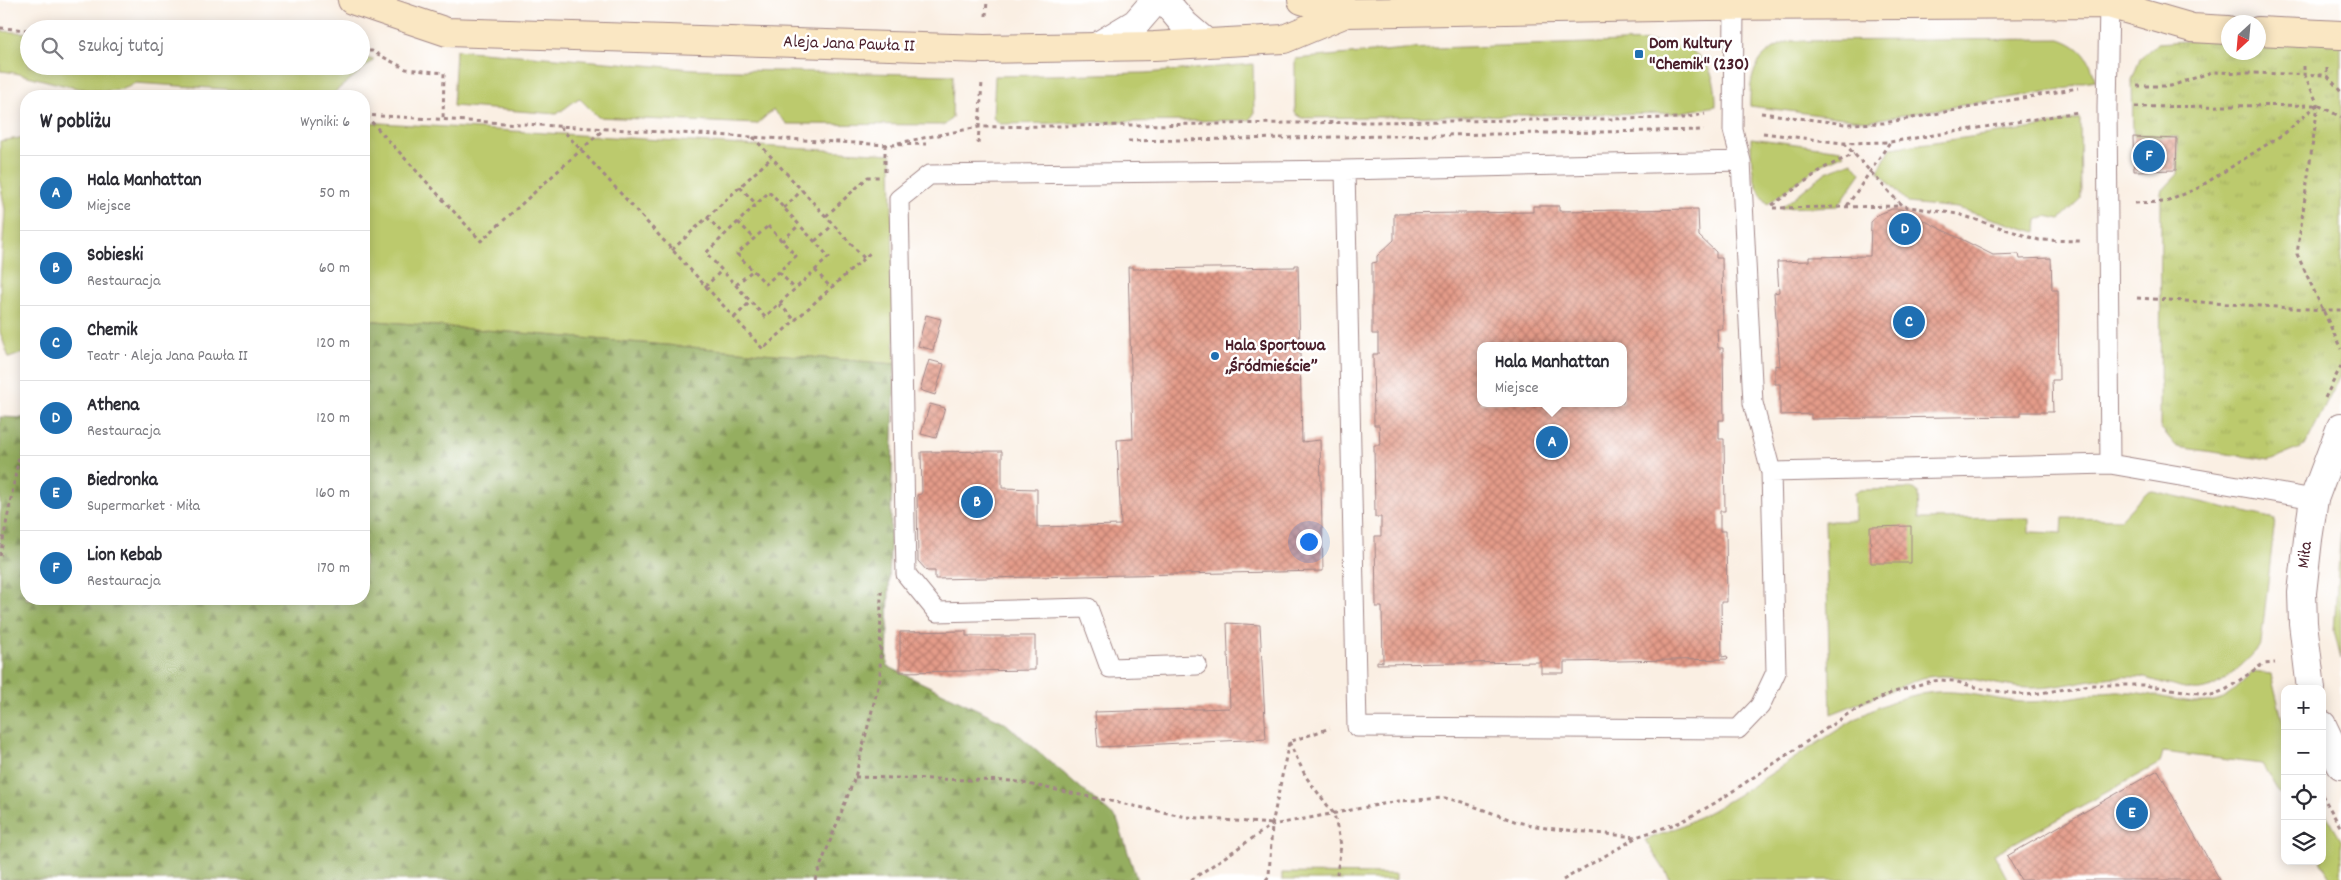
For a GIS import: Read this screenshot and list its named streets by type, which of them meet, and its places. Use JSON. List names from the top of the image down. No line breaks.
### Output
{"streets":{"main road":["Aleja Jana Pawła II"],"street":["Miła"]},"places":{"transit":["Dom Kultury \"Chemik\" (230)"],"other":["Hala Sportowa „Śródmieście”"]},"north":"bottom left","page":{"search":"Szukaj tutaj","heading":["W pobliżu","Wyniki: 6"],"pins":["F","D","C","A","B","E"],"list":[{"mark":"A","name":"Hala Manhattan","note":"Miejsce","value":"50 m"},{"mark":"B","name":"Sobieski","note":"Restauracja","value":"60 m"},{"mark":"C","name":"Chemik","note":"Teatr · Aleja Jana Pawła II","value":"120 m"},{"mark":"D","name":"Athena","note":"Restauracja","value":"120 m"},{"mark":"E","name":"Biedronka","note":"Supermarket · Miła","value":"160 m"},{"mark":"F","name":"Lion Kebab","note":"Restauracja","value":"170 m"}],"popup":["Hala Manhattan","Miejsce"],"map_buttons":["+","−"]}}
